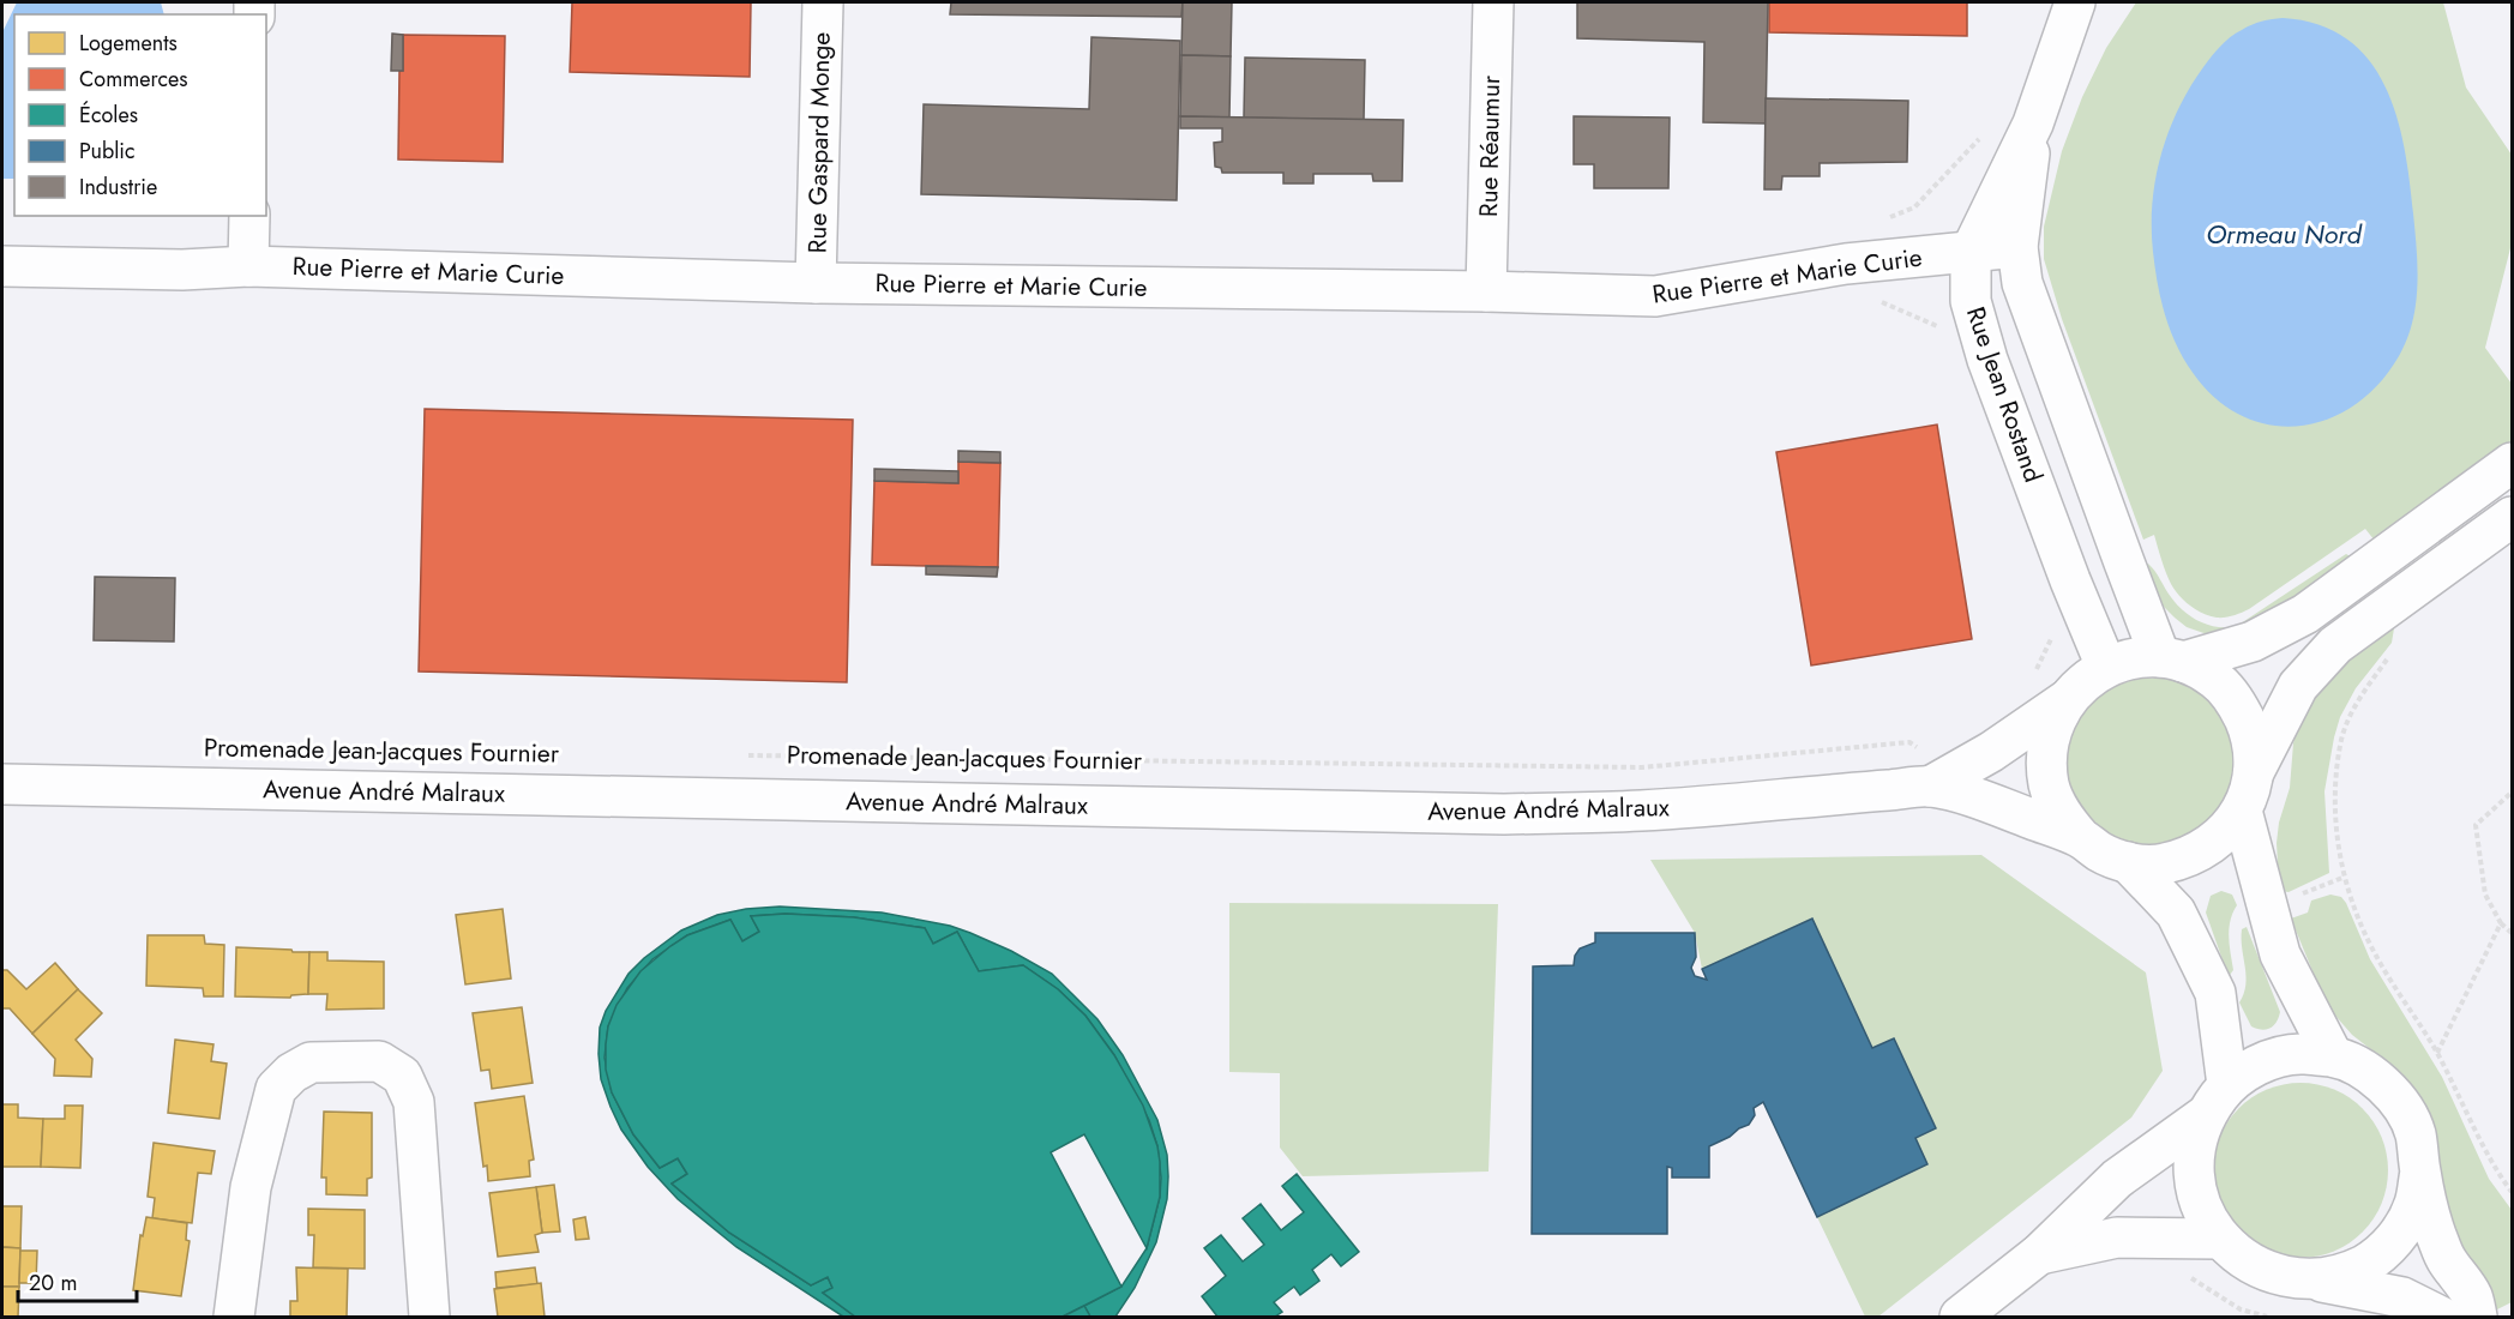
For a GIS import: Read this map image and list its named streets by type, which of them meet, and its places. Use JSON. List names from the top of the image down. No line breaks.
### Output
{"streets":{"street":["Rue Gaspard Monge","Rue Réaumur","Rue Pierre et Marie Curie","Rue Jean Rostand","Avenue André Malraux"],"path":["Promenade Jean-Jacques Fournier"]},"crossings":[["Rue Gaspard Monge","Rue Pierre et Marie Curie"],["Rue Réaumur","Rue Pierre et Marie Curie"],["Rue Pierre et Marie Curie","Rue Jean Rostand"],["Promenade Jean-Jacques Fournier","Avenue André Malraux"]],"water":["Ormeau Nord"],"legend":["Logements","Commerces","Écoles","Public","Industrie"],"scale_bar":"20 m"}
